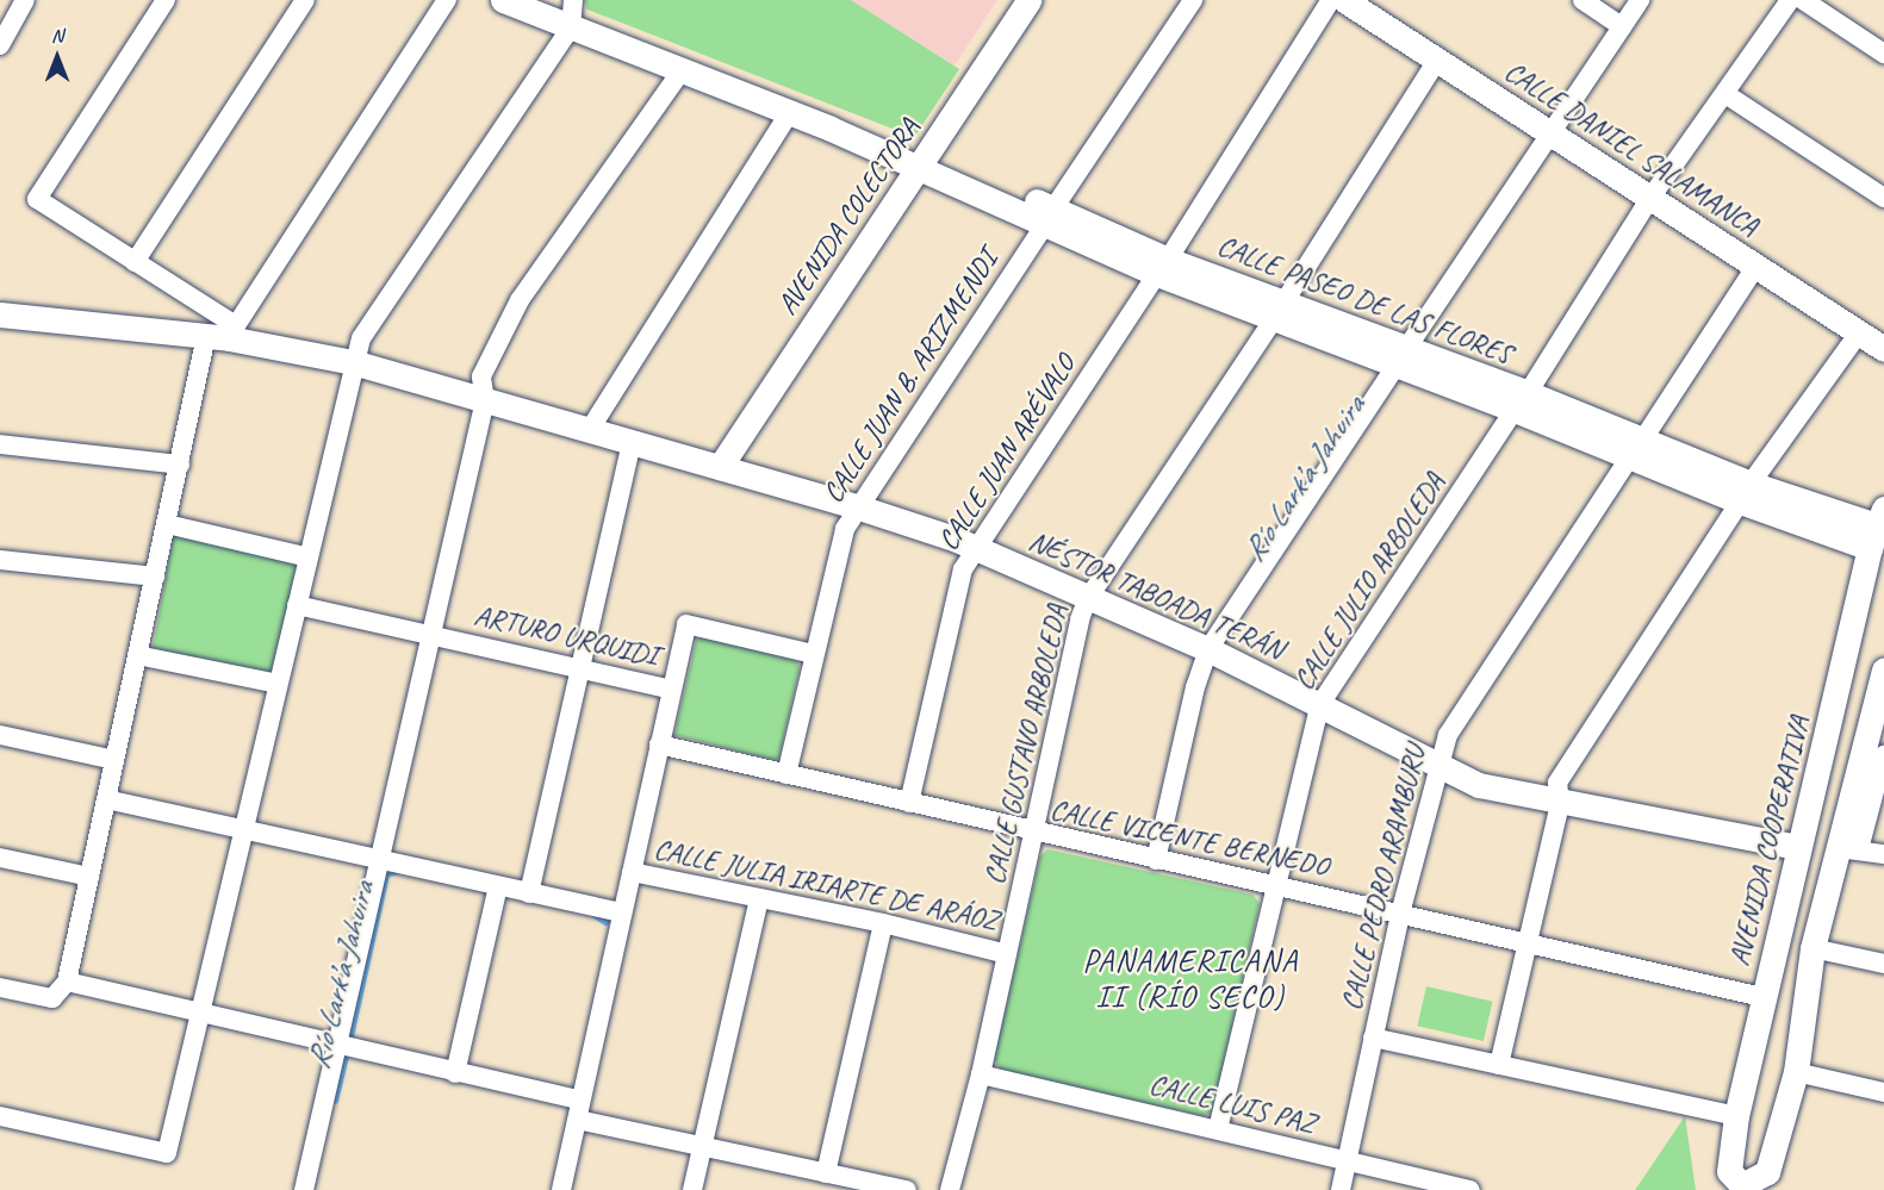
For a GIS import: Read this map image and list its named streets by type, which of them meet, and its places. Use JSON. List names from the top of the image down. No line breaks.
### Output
{"streets":{"street":["CALLE DANIEL SALAMANCA","AVENIDA COLECTORA","CALLE PASEO DE LAS FLORES","CALLE JUAN B. ARIZMENDI","CALLE JUAN ARÉVALO","CALLE JULIO ARBOLEDA","NÉSTOR TABOADA TERÁN","ARTURO URQUIDI","CALLE GUSTAVO ARBOLEDA","CALLE VICENTE BERNEDO","AVENIDA COOPERATIVA","CALLE PEDRO ARAMBURU","CALLE JULIA IRIARTE DE ARÁOZ","CALLE LUIS PAZ"]},"crossings":[["CALLE DANIEL SALAMANCA","CALLE JULIO ARBOLEDA"],["CALLE DANIEL SALAMANCA","CALLE GUSTAVO ARBOLEDA"],["CALLE DANIEL SALAMANCA","CALLE PEDRO ARAMBURU"],["AVENIDA COLECTORA","CALLE PASEO DE LAS FLORES"],["AVENIDA COLECTORA","NÉSTOR TABOADA TERÁN"],["CALLE PASEO DE LAS FLORES","CALLE JUAN B. ARIZMENDI"],["CALLE PASEO DE LAS FLORES","CALLE JUAN ARÉVALO"],["CALLE PASEO DE LAS FLORES","CALLE JULIO ARBOLEDA"],["CALLE PASEO DE LAS FLORES","CALLE GUSTAVO ARBOLEDA"],["CALLE PASEO DE LAS FLORES","AVENIDA COOPERATIVA"],["CALLE PASEO DE LAS FLORES","CALLE PEDRO ARAMBURU"],["CALLE JUAN B. ARIZMENDI","NÉSTOR TABOADA TERÁN"],["CALLE JUAN B. ARIZMENDI","ARTURO URQUIDI"],["CALLE JUAN B. ARIZMENDI","CALLE VICENTE BERNEDO"],["CALLE JUAN ARÉVALO","NÉSTOR TABOADA TERÁN"],["CALLE JUAN ARÉVALO","CALLE VICENTE BERNEDO"],["CALLE JULIO ARBOLEDA","NÉSTOR TABOADA TERÁN"],["CALLE JULIO ARBOLEDA","CALLE VICENTE BERNEDO"],["CALLE JULIO ARBOLEDA","CALLE LUIS PAZ"],["NÉSTOR TABOADA TERÁN","CALLE GUSTAVO ARBOLEDA"],["NÉSTOR TABOADA TERÁN","AVENIDA COOPERATIVA"],["NÉSTOR TABOADA TERÁN","CALLE PEDRO ARAMBURU"],["CALLE GUSTAVO ARBOLEDA","CALLE VICENTE BERNEDO"],["CALLE GUSTAVO ARBOLEDA","CALLE JULIA IRIARTE DE ARÁOZ"],["CALLE GUSTAVO ARBOLEDA","CALLE LUIS PAZ"],["CALLE VICENTE BERNEDO","AVENIDA COOPERATIVA"],["CALLE VICENTE BERNEDO","CALLE PEDRO ARAMBURU"],["CALLE PEDRO ARAMBURU","CALLE LUIS PAZ"]],"districts":["PANAMERICANA II (RÍO SECO)"],"water":["Río Lark’a Jahuira"],"north":"top"}
